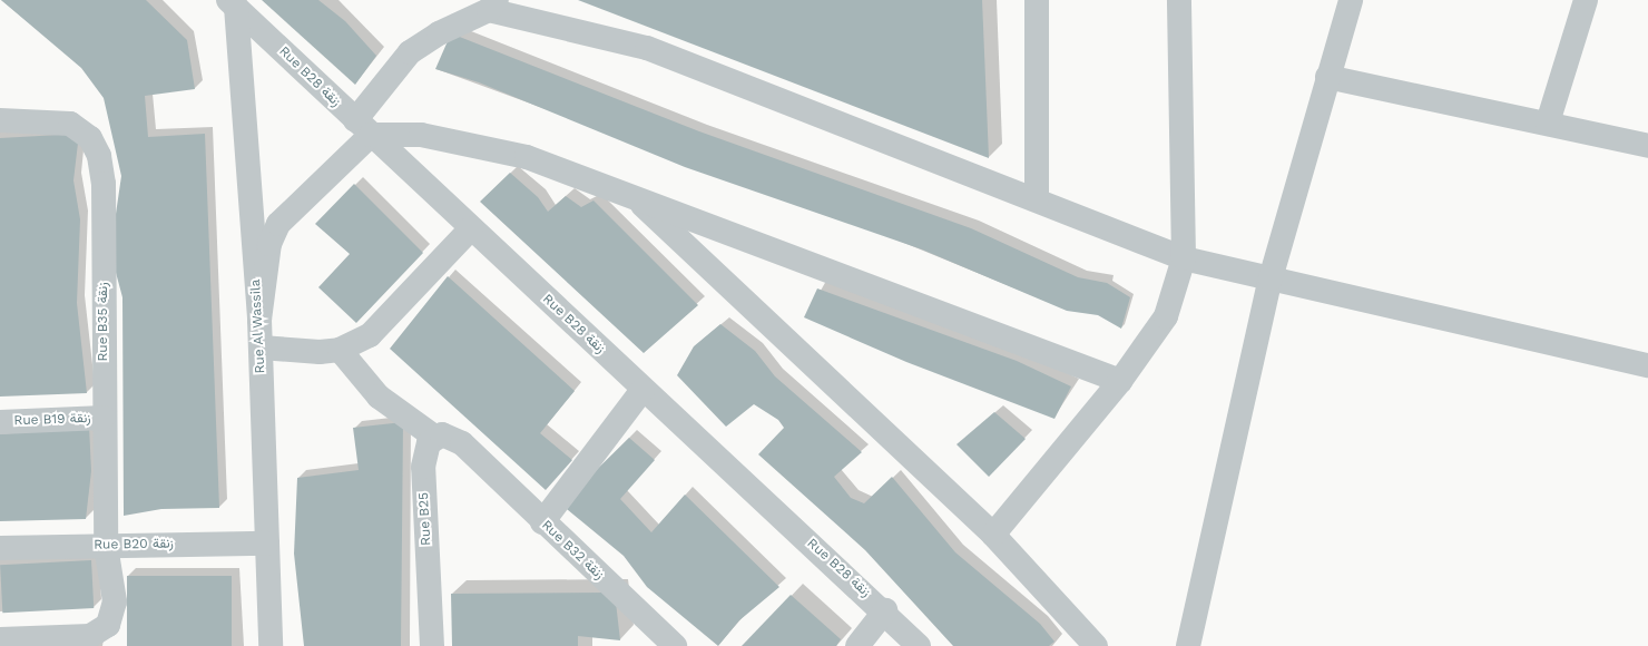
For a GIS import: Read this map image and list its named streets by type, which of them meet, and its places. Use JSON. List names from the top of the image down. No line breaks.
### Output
{"streets":{"street":["Rue B28 زنقة","Rue B35 زنقة","Rue Al Wassila","Rue B19 زنقة","Rue B25","Rue B20 زنقة","Rue B32 زنقة"]},"crossings":[["Rue B28 زنقة","Rue Al Wassila"],["Rue B35 زنقة","Rue B19 زنقة"],["Rue B35 زنقة","Rue B20 زنقة"],["Rue Al Wassila","Rue B20 زنقة"],["Rue B25","Rue B32 زنقة"]]}
